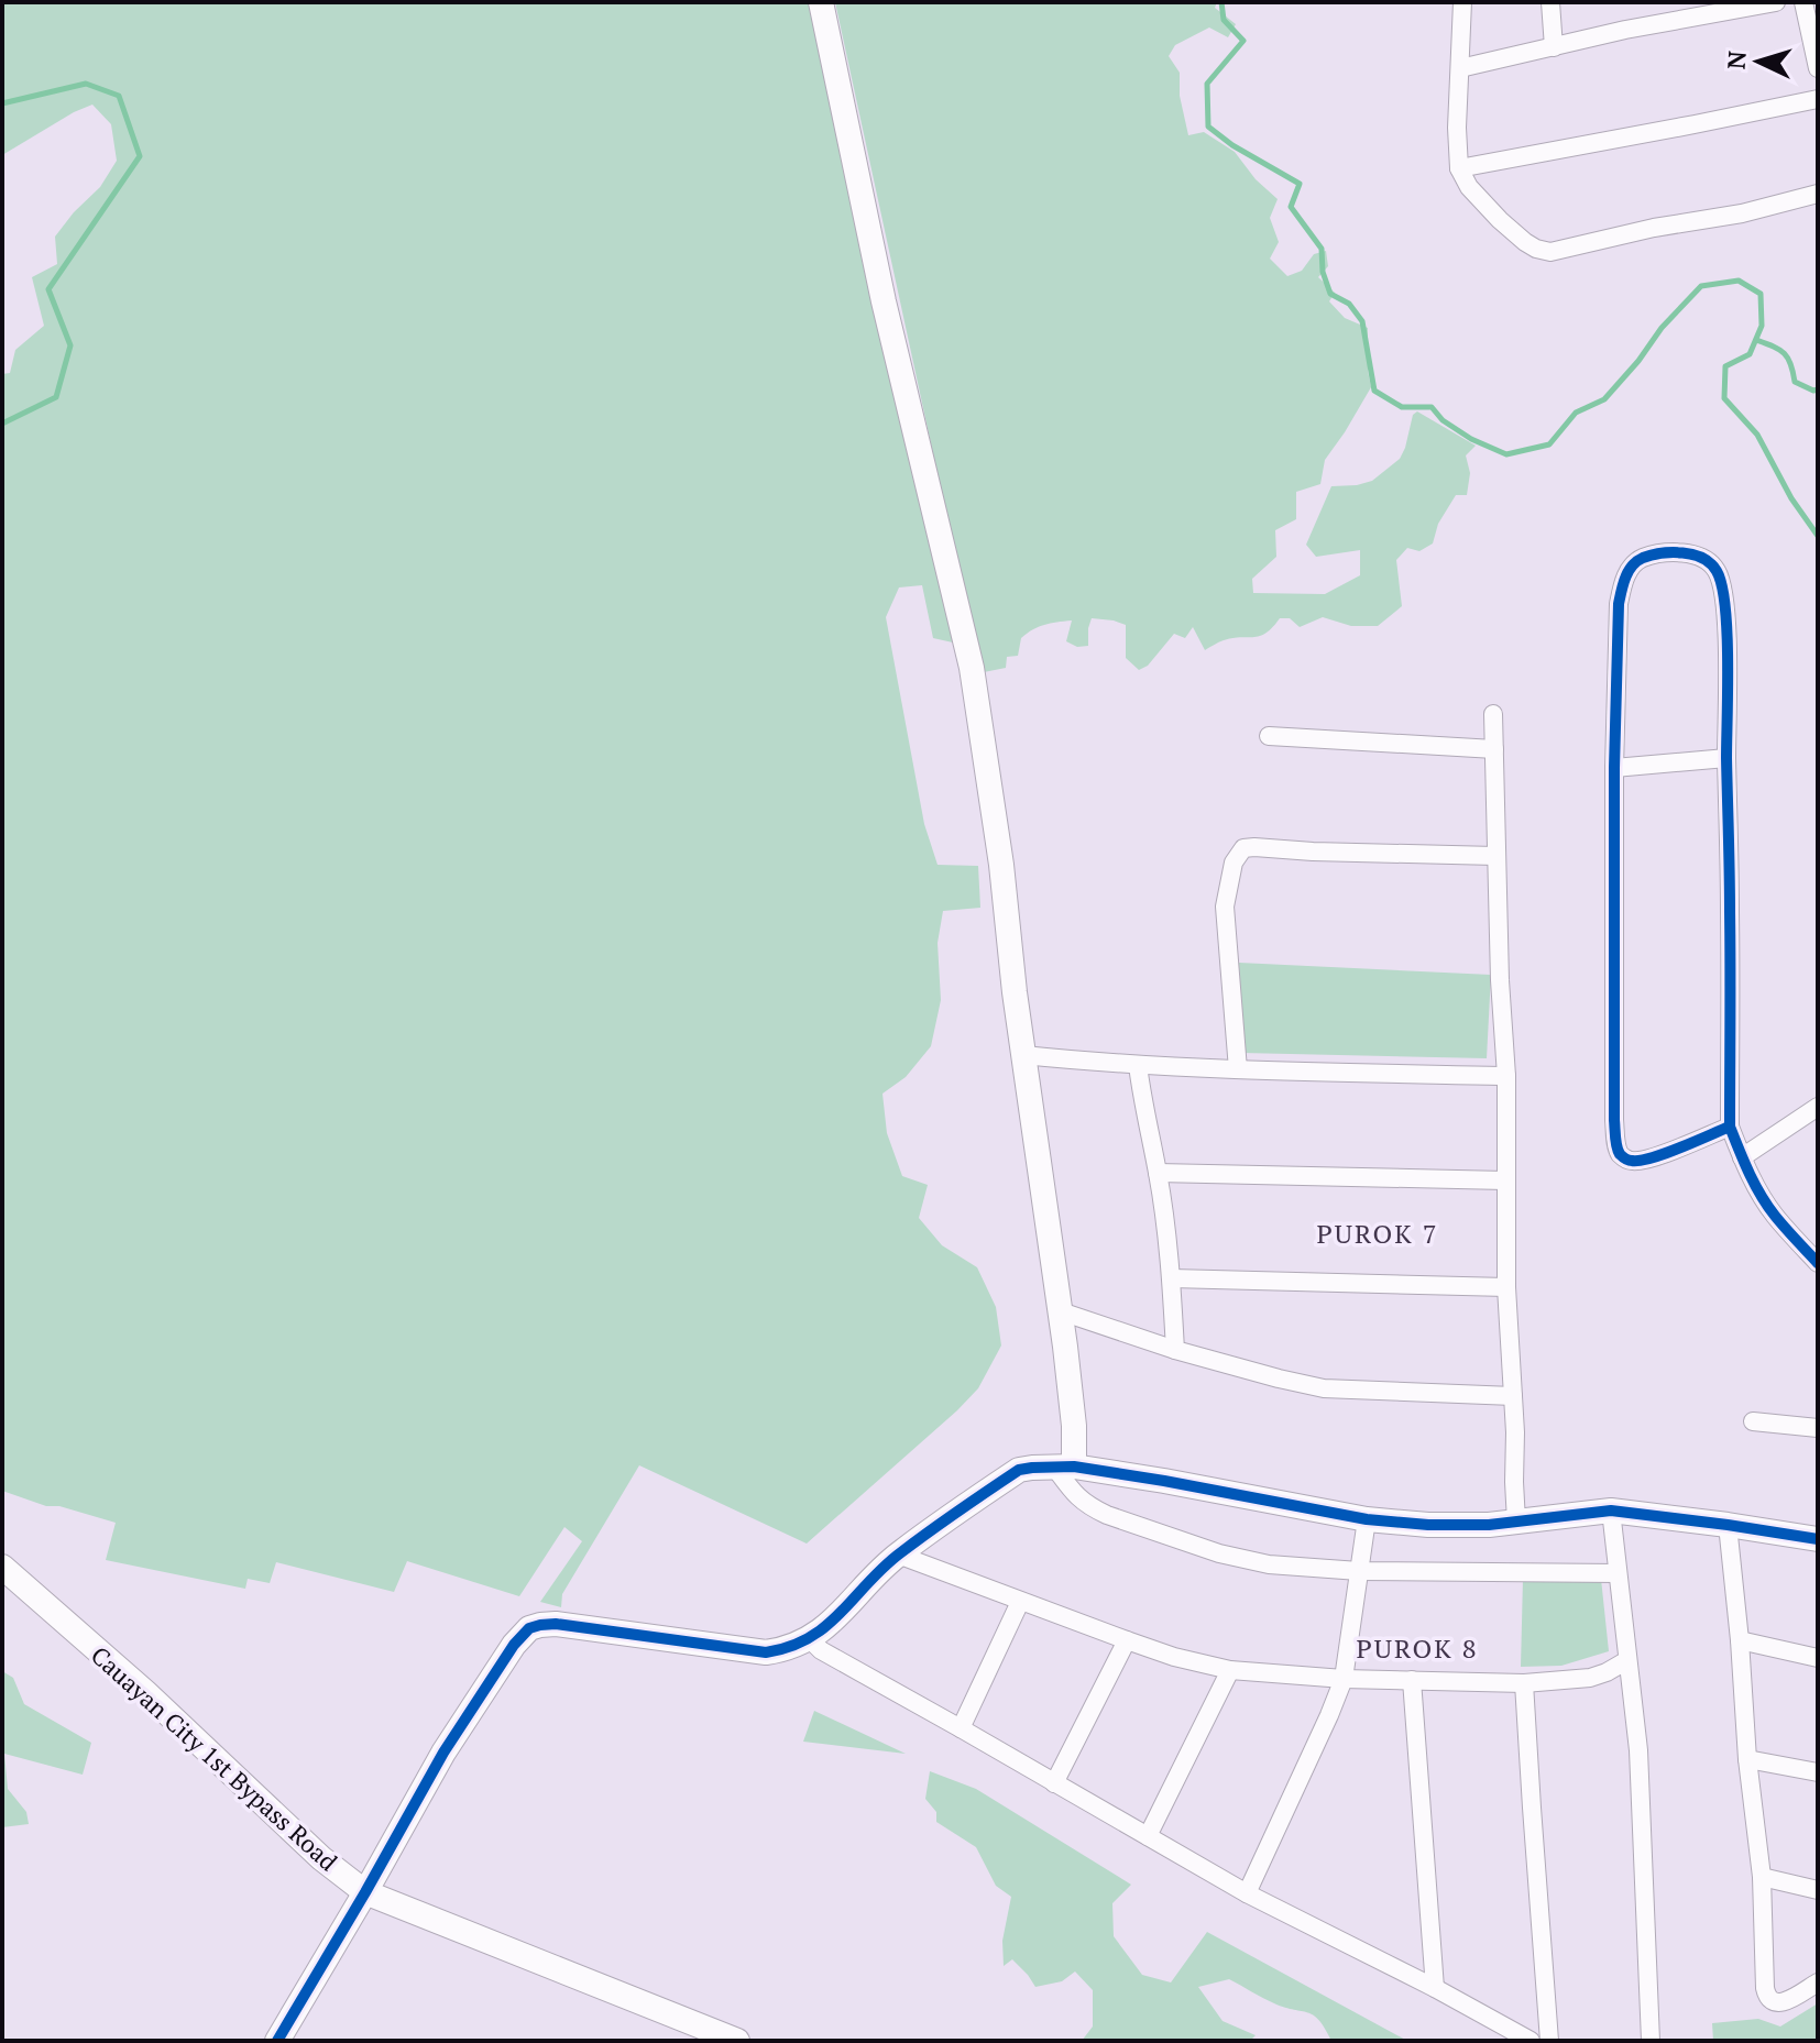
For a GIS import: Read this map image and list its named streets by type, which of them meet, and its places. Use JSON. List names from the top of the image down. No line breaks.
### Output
{"streets":{"street":["Cauayan City 1st Bypass Road"]},"districts":["PUROK 7","PUROK 8"],"north":"left"}
